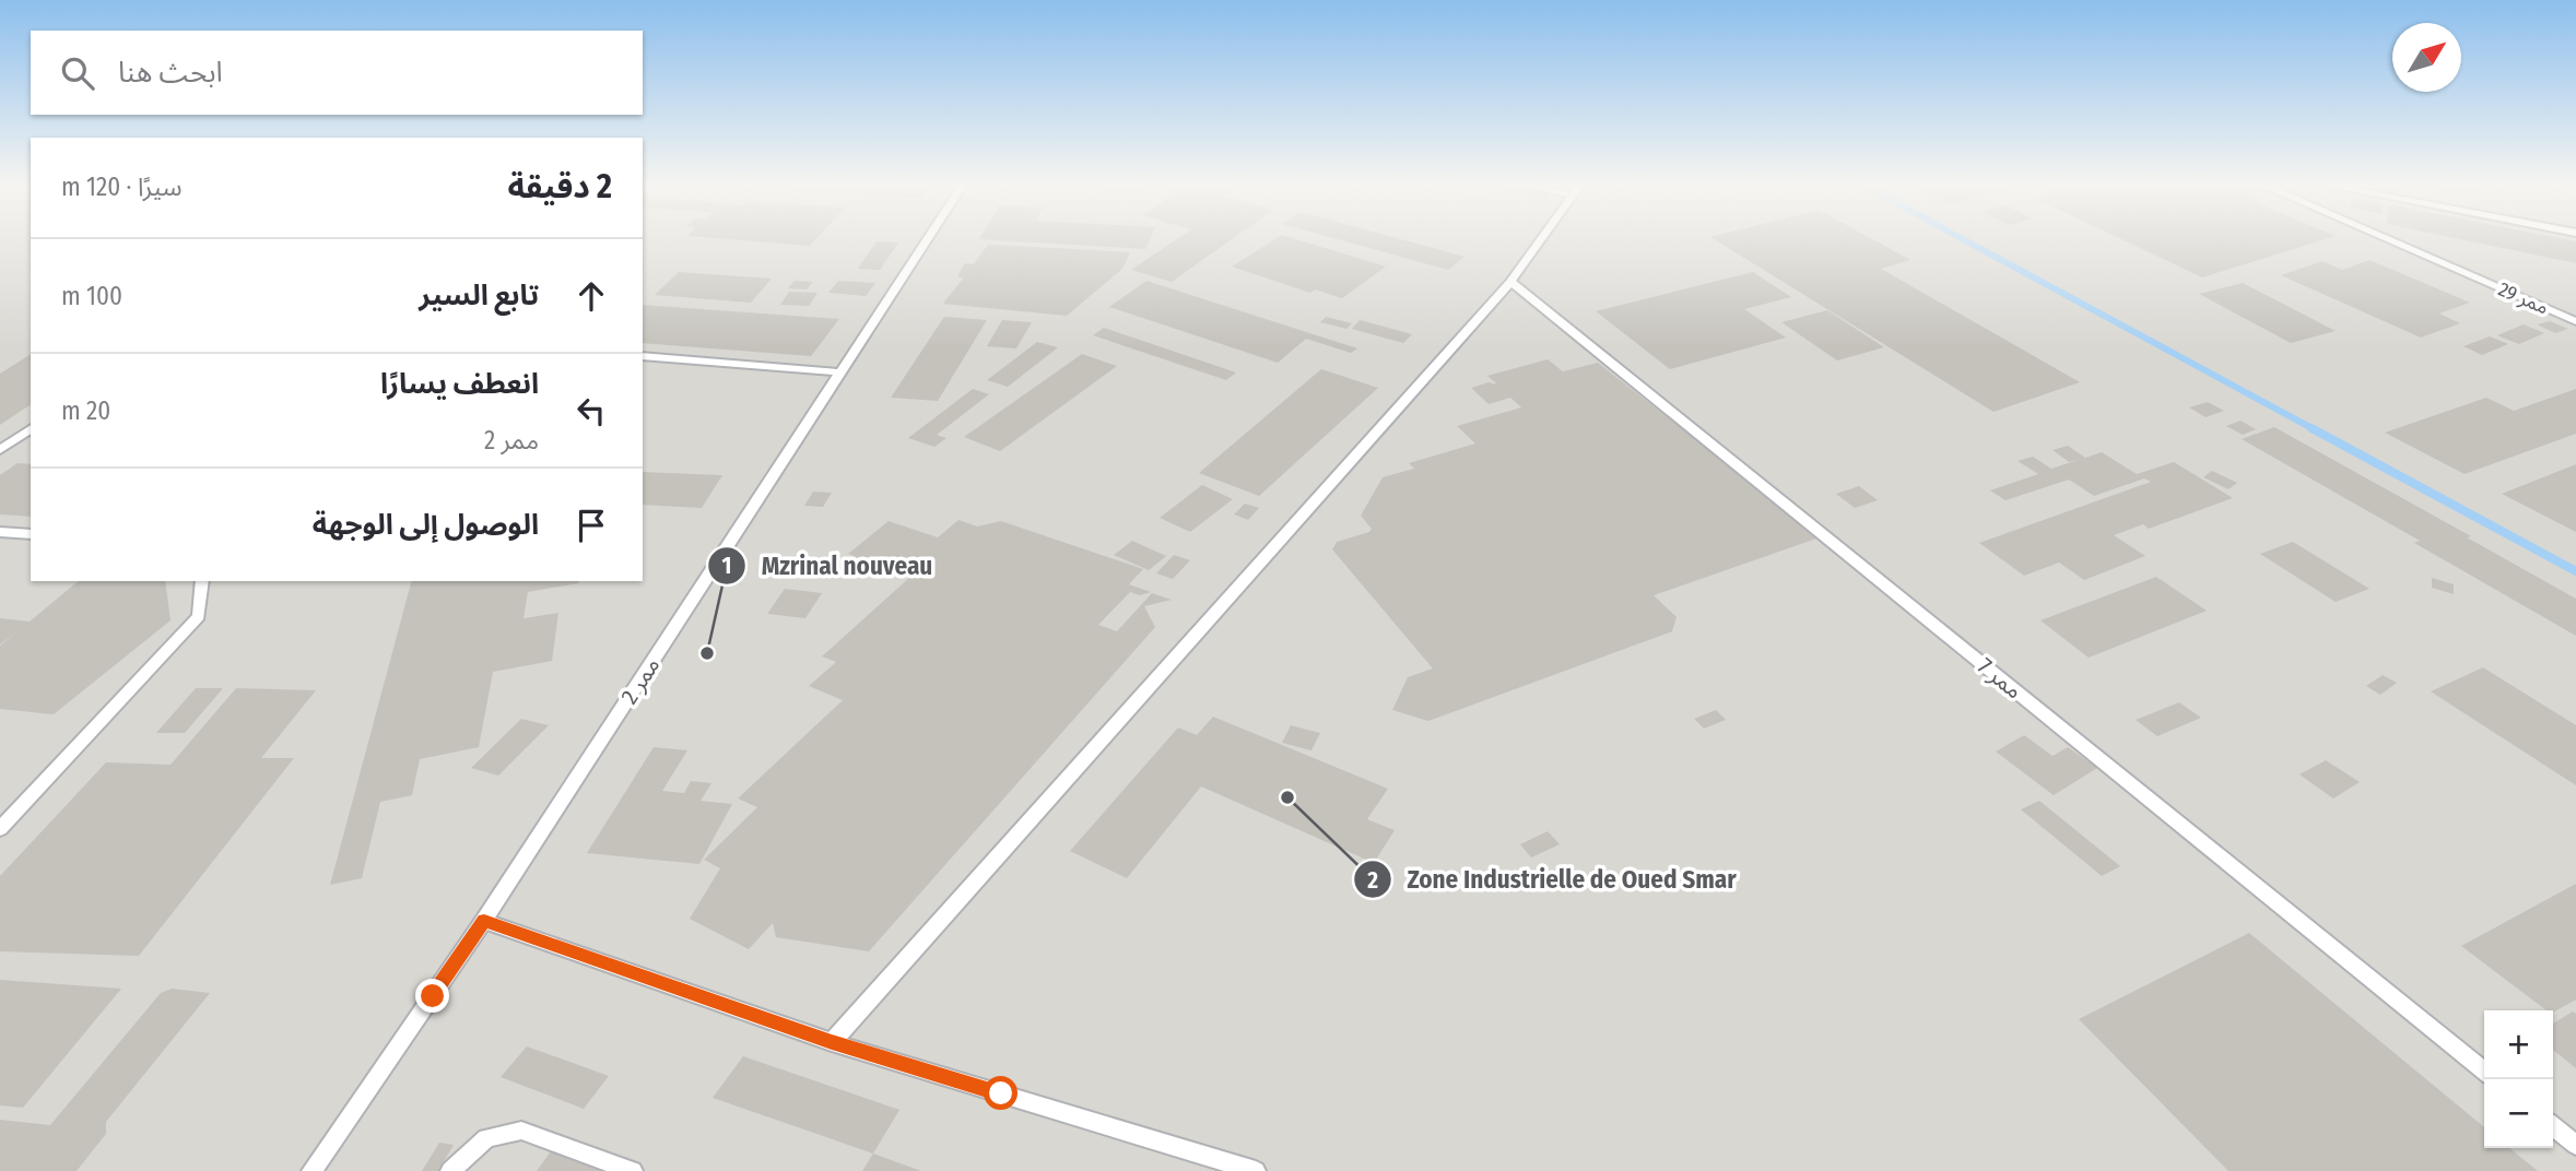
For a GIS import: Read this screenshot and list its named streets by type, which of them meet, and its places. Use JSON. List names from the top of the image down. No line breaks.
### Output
{"streets":{"lane":["ممر 29","ممر 7","ممر 2"]},"places":["Mzrinal nouveau","Zone Industrielle de Oued Smar"],"north":"top right","page":{"search":"ابحث هنا","heading":["2 دقيقة","سيرًا · 120 m"],"list":[["تابع السير","100 m"],["انعطف يسارًا","ممر 2","20 m"],"الوصول إلى الوجهة"],"map_buttons":["+","−"]}}
